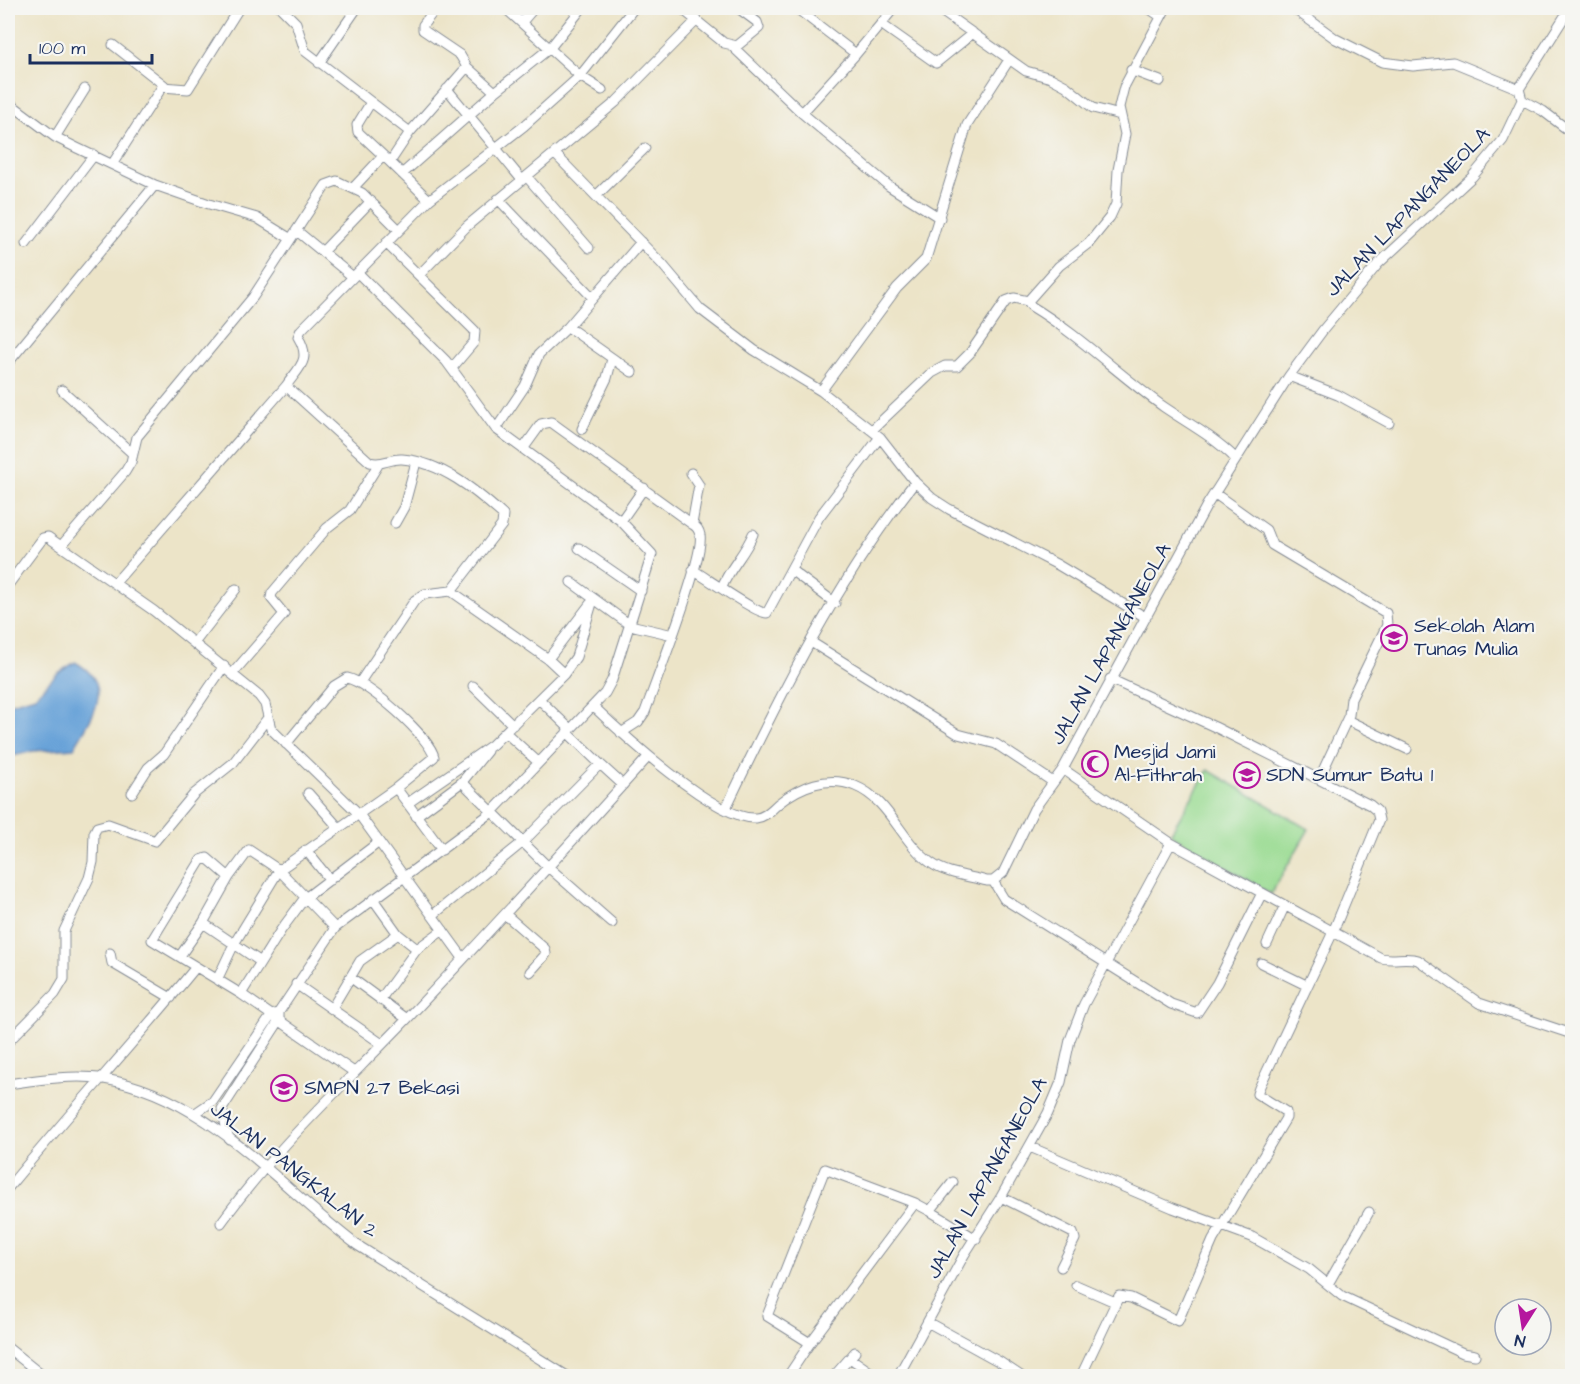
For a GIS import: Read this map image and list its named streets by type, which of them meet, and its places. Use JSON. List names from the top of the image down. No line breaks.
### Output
{"streets":{"street":["JALAN LAPANGANEOLA","JALAN PANGKALAN 2"]},"places":{"school or university":["Sekolah Alam Tunas Mulia","SDN Sumur Batu 1","SMPN 27 Bekasi"],"mosque":["Mesjid Jami Al-Fithrah"]},"scale_bar":"100 m","north":"bottom"}
